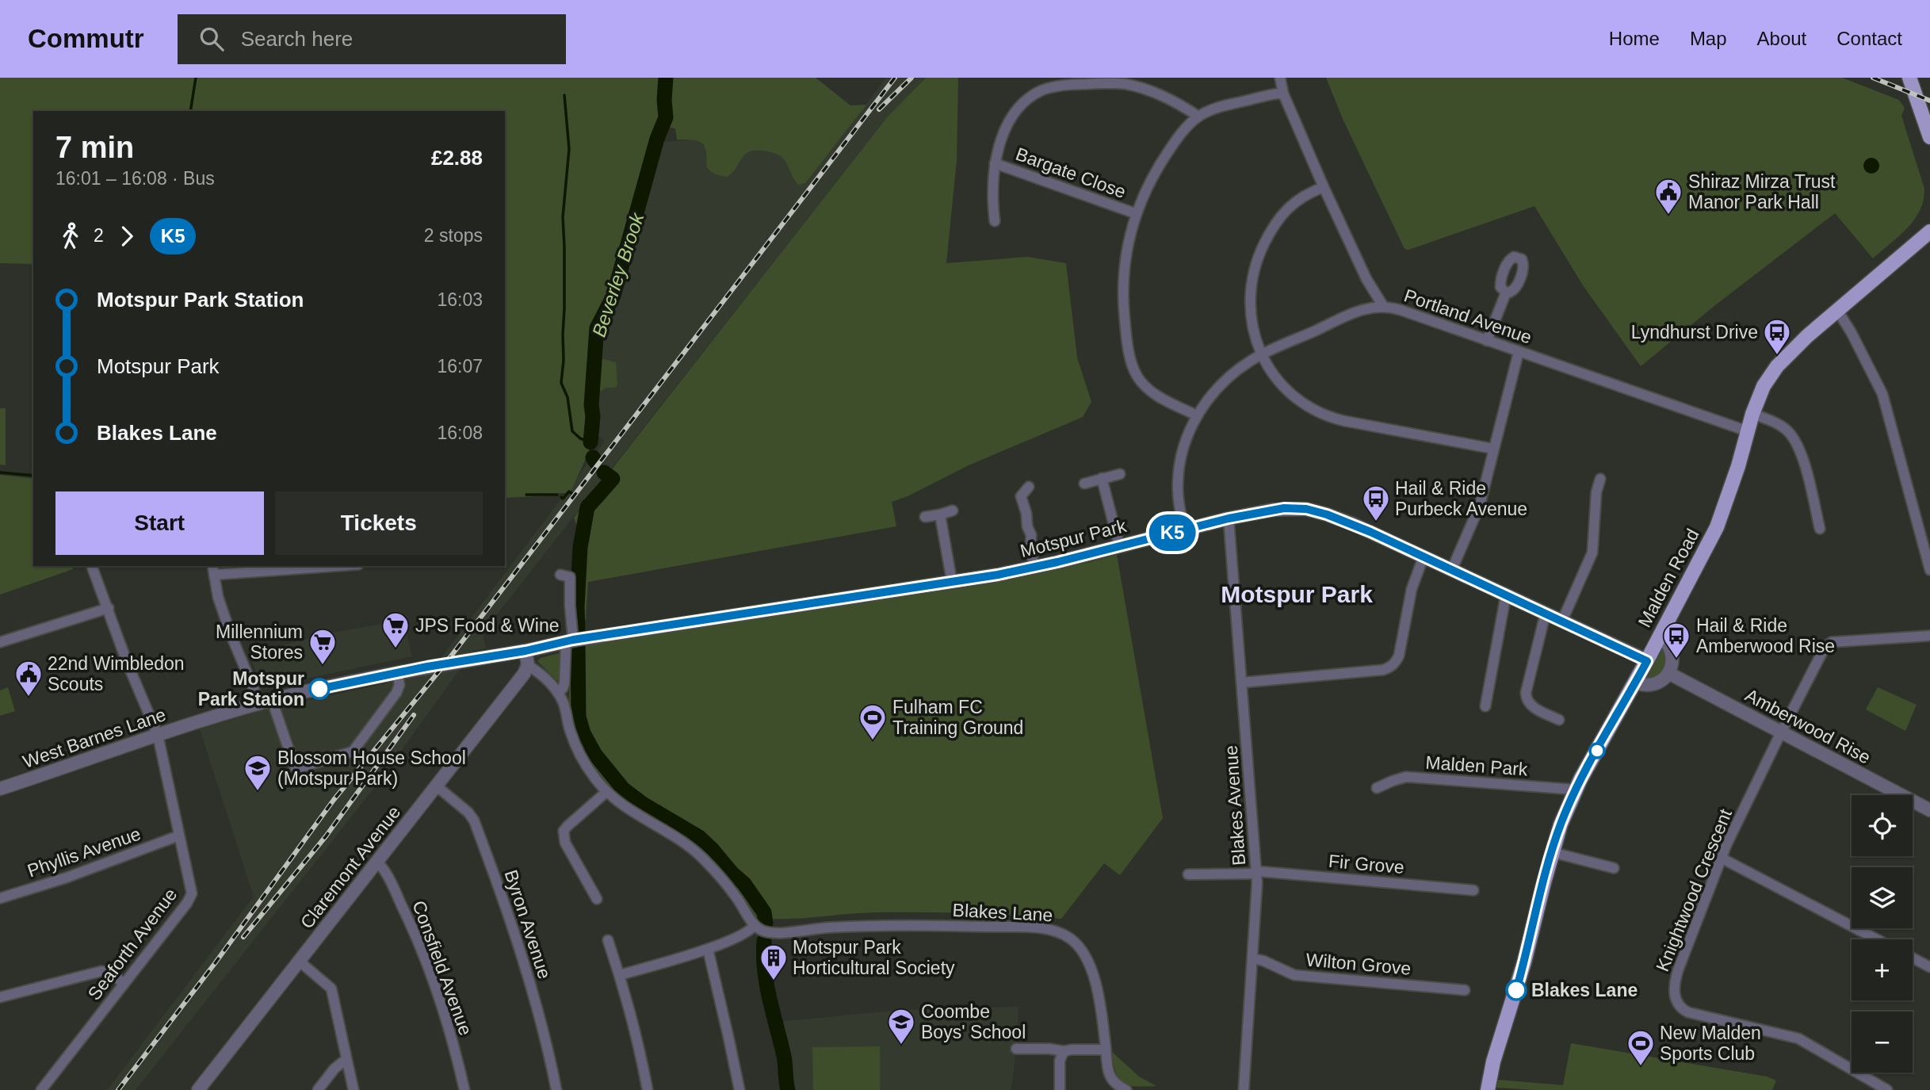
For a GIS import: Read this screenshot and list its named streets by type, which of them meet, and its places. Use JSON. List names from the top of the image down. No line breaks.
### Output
{"streets":{"main road":["Malden Road"],"street":["Bargate Close","Portland Avenue","Motspur Park","Amberwood Rise","West Barnes Lane","Malden Park","Blakes Avenue","Phyllis Avenue","Fir Grove","Claremont Avenue","Knightwood Crescent","Blakes Lane","Byron Avenue","Seaforth Avenue","Wilton Grove","Consfield Avenue"]},"crossings":[["Portland Avenue","Malden Road"],["Motspur Park","Malden Road"],["Motspur Park","West Barnes Lane"],["Motspur Park","Blakes Avenue"],["Malden Road","Malden Park"],["Amberwood Rise","Knightwood Crescent"],["West Barnes Lane","Seaforth Avenue"],["Blakes Avenue","Fir Grove"],["Blakes Avenue","Wilton Grove"],["Phyllis Avenue","Seaforth Avenue"],["Claremont Avenue","Byron Avenue"],["Claremont Avenue","Consfield Avenue"]],"districts":["Motspur Park"],"water":["Beverley Brook"],"places":{"public building":["Shiraz Mirza Trust Manor Park Hall","22nd Wimbledon Scouts"],"bus stop":["Lyndhurst Drive","Hail & Ride Purbeck Avenue","Hail & Ride Amberwood Rise"],"supermarket":["JPS Food & Wine","Millennium Stores"],"other":["Motspur Park Station","Blakes Lane"],"sports":["Fulham FC Training Ground","New Malden Sports Club"],"school or university":["Blossom House School (Motspur Park)","Coombe Boys' School"],"building":["Motspur Park Horticultural Society"]},"lines":["bus line K5"],"page":{"header":"Commutr","search":"Search here","nav":["Home","Map","About","Contact"],"on_map":"K5","heading":["7 min","16:01 – 16:08 · Bus","£2.88"],"legs":["2","K5","2 stops"],"list":[{"name":"Motspur Park Station","value":"16:03"},{"name":"Motspur Park","value":"16:07"},{"name":"Blakes Lane","value":"16:08"}],"buttons":["Start","Tickets"],"map_buttons":["+","−"]}}
